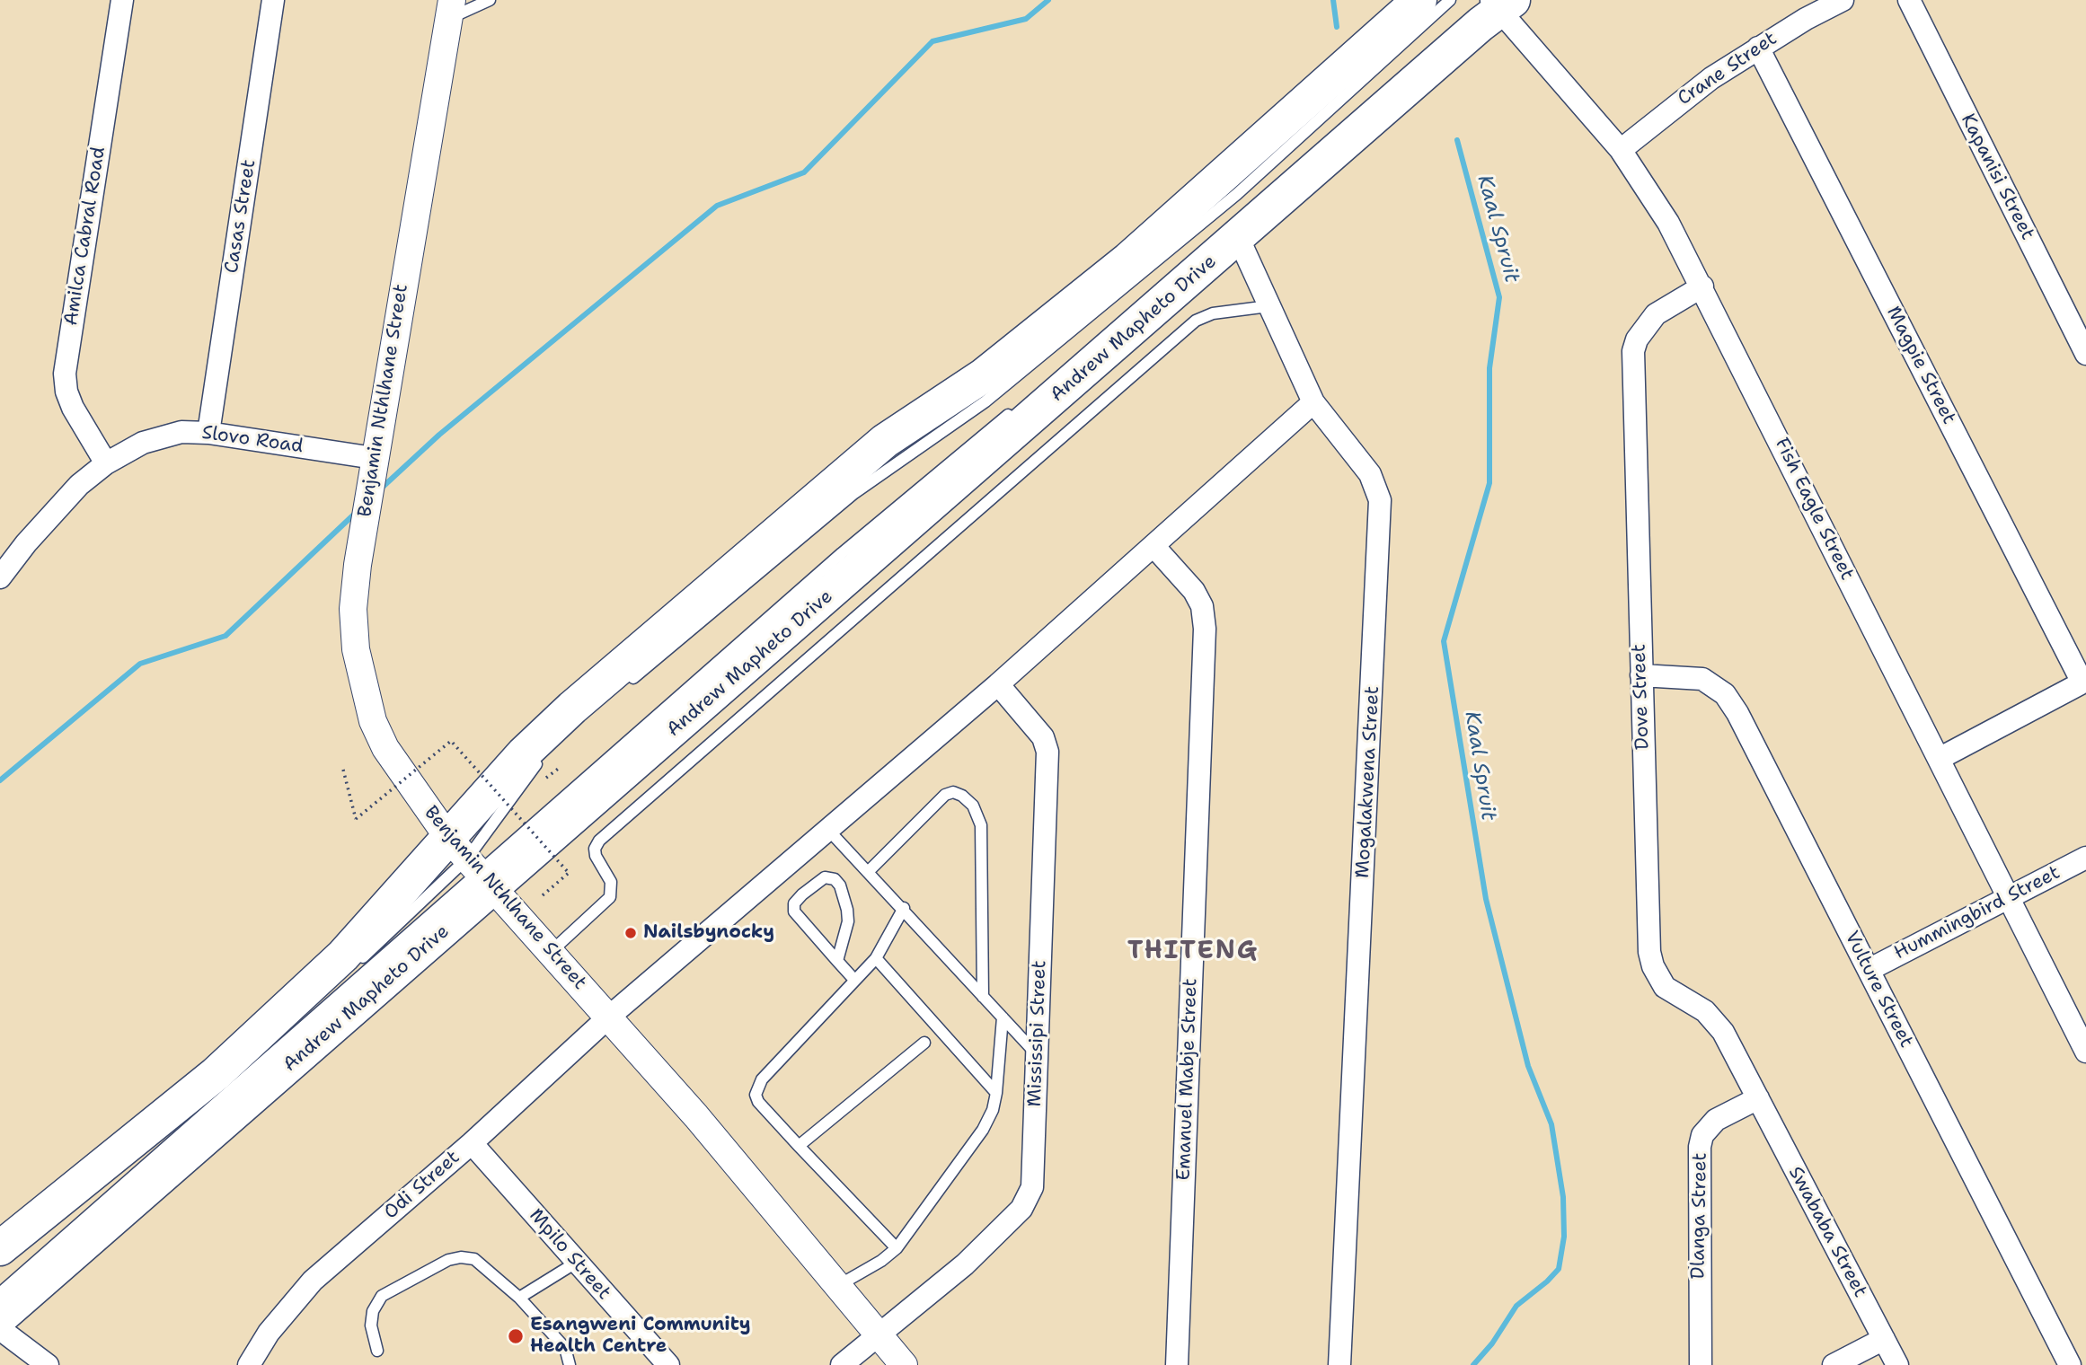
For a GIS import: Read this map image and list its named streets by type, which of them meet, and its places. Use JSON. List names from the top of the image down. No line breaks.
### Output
{"streets":{"main road":["Andrew Mapheto Drive"],"street":["Crane Street","Kapanisi Street","Casas Street","Amilca Cabral Road","Magpie Street","Benjamin Nthlhane Street","Slovo Road","Fish Eagle Street","Dove Street","Mogalakwena Street","Hummingbird Street","Vulture Street","Mississipi Street","Emanuel Mabje Street","Odi Street","Dlanga Street","Swababa Street","Mpilo Street"]},"crossings":[["Crane Street","Magpie Street"],["Crane Street","Fish Eagle Street"],["Casas Street","Slovo Road"],["Amilca Cabral Road","Slovo Road"],["Andrew Mapheto Drive","Benjamin Nthlhane Street"],["Andrew Mapheto Drive","Fish Eagle Street"],["Andrew Mapheto Drive","Mogalakwena Street"],["Benjamin Nthlhane Street","Slovo Road"],["Benjamin Nthlhane Street","Mississipi Street"],["Benjamin Nthlhane Street","Odi Street"],["Fish Eagle Street","Dove Street"],["Fish Eagle Street","Hummingbird Street"],["Dove Street","Vulture Street"],["Dove Street","Dlanga Street"],["Dove Street","Swababa Street"],["Mogalakwena Street","Odi Street"],["Hummingbird Street","Vulture Street"],["Mississipi Street","Odi Street"],["Emanuel Mabje Street","Odi Street"],["Odi Street","Mpilo Street"],["Dlanga Street","Swababa Street"]],"districts":["THITENG"],"water":["Kaal Spruit"],"places":["Nailsbynocky","Esangweni Community Health Centre"]}
